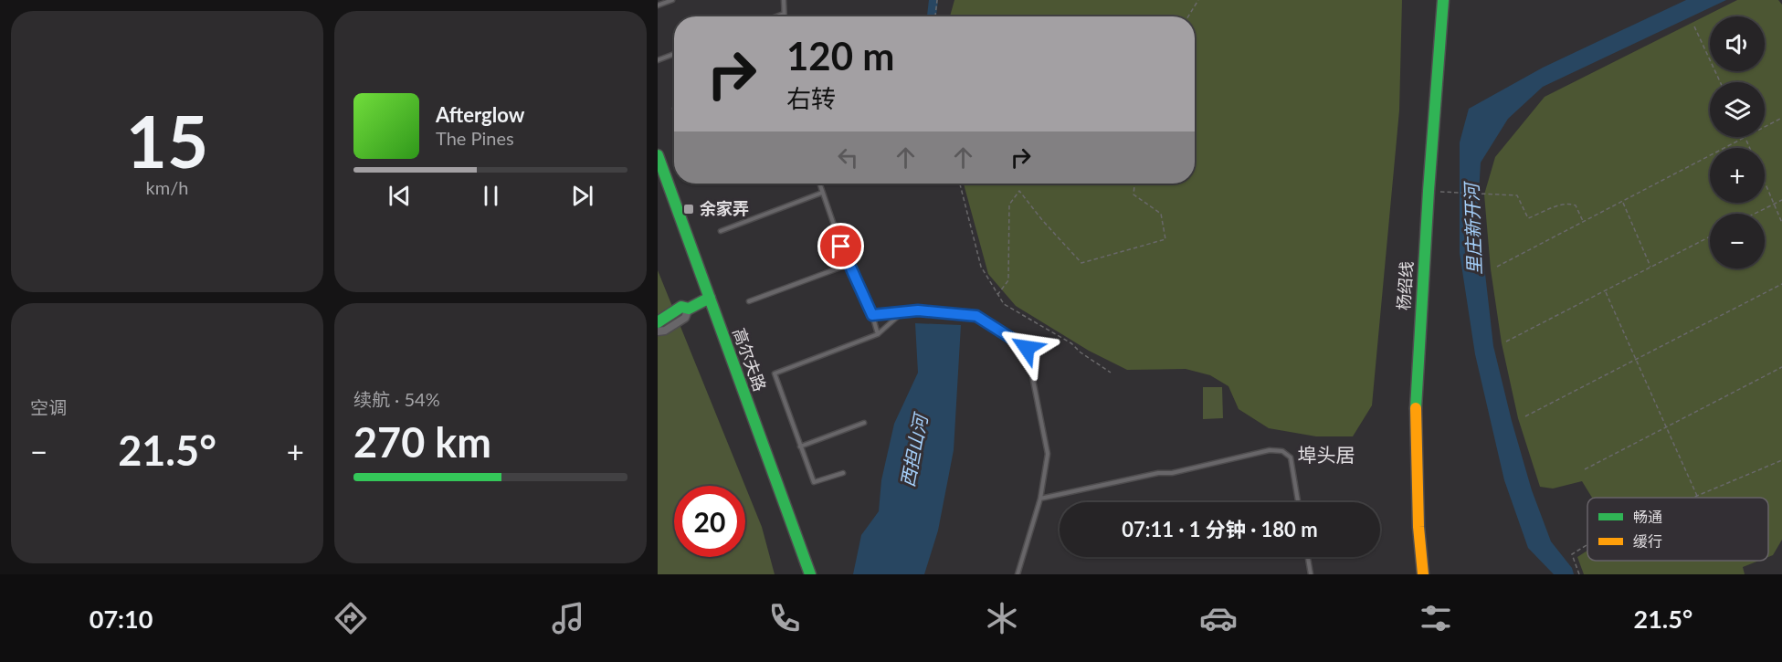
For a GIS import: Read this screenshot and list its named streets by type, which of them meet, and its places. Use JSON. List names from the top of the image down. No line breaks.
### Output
{"streets":{"main road":["杨绍线","高尔夫路"]},"districts":["埠头居"],"water":["里庄新开河","西担山河"],"places":{"transit":["余家弄"]},"legend":["畅通","缓行"],"page":{"tile":[["15","km/h"],"空调",["续航 · 54%","270 km"]],"map_buttons":["+","−"],"turn":["120 m","右转"],"song":["Afterglow","The Pines"],"heat":["−","21.5°","+"],"limit":"20","trip":"07:11 · 1 分钟 · 180 m","tabs":["07:10","21.5°"]}}
